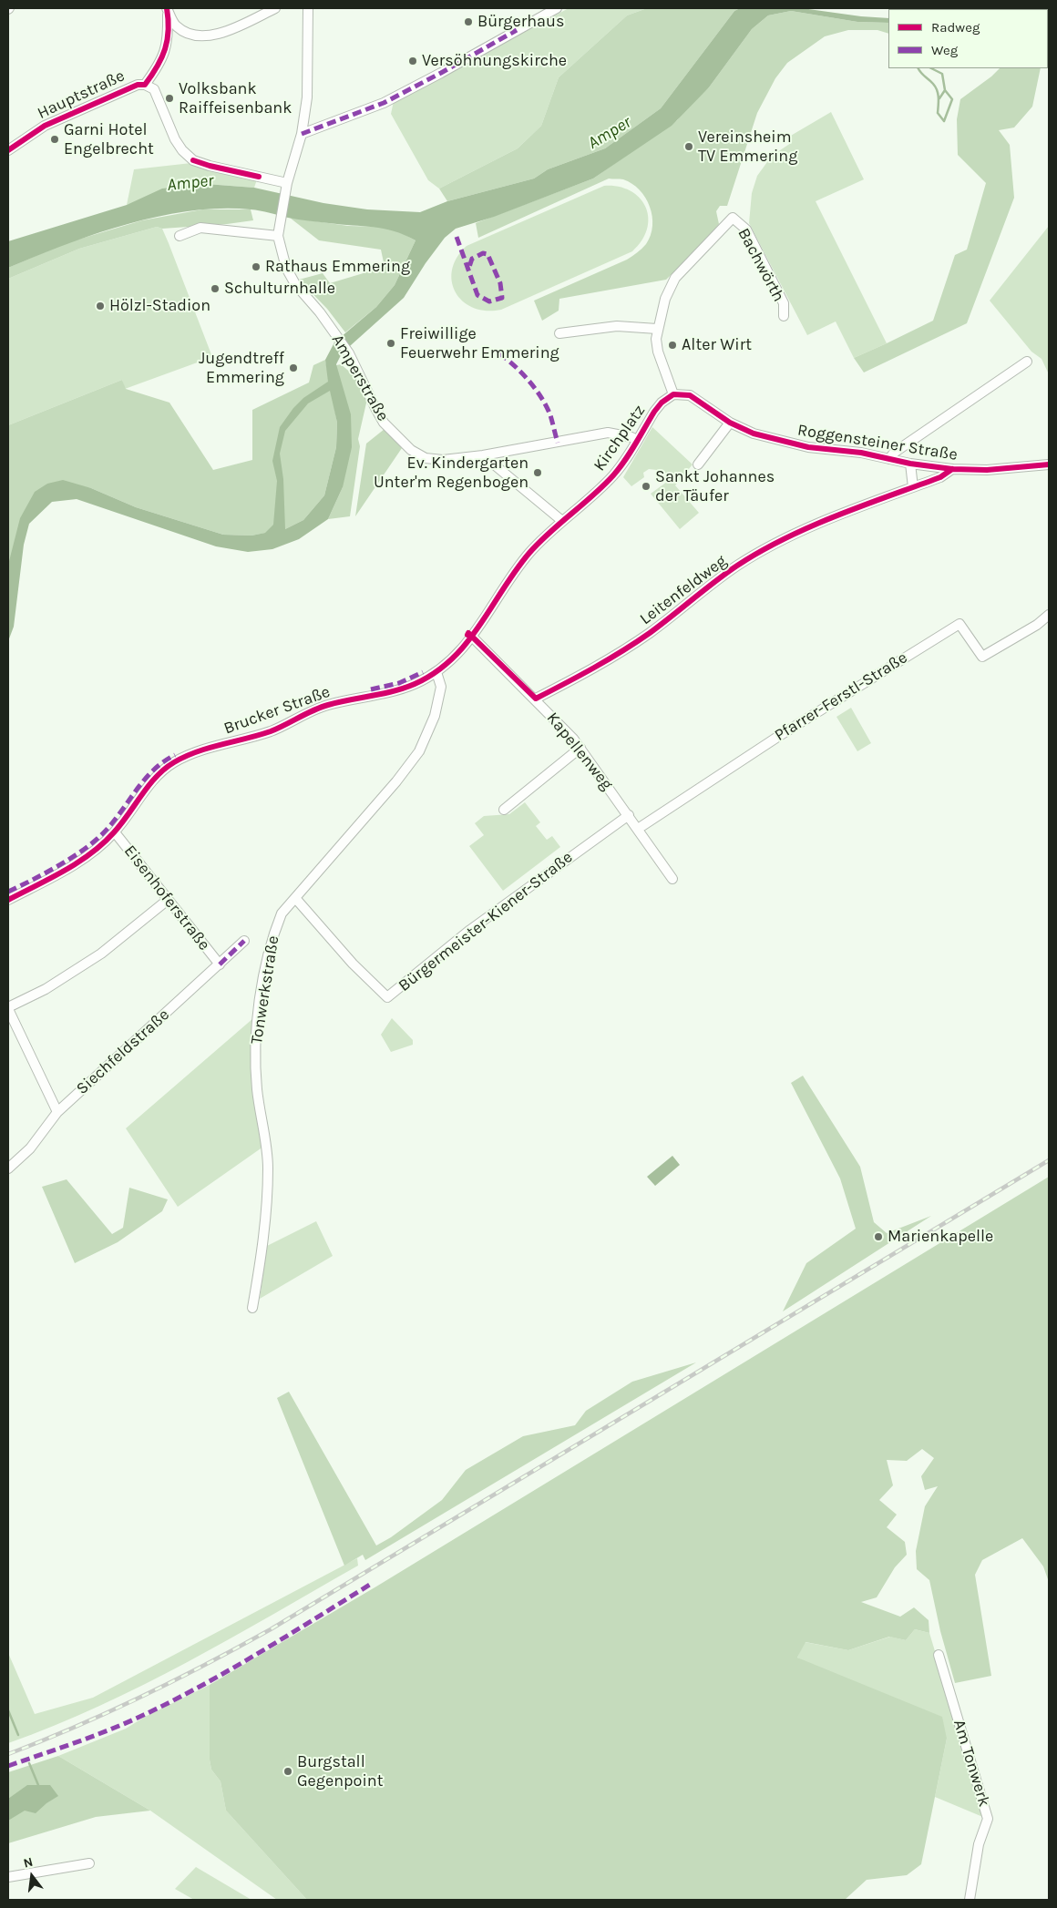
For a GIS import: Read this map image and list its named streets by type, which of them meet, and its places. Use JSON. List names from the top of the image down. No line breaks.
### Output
{"streets":{"street":["Hauptstraße","Bachwörth","Amperstraße","Kirchplatz","Roggensteiner Straße","Leitenfeldweg","Pfarrer-Ferstl-Straße","Brucker Straße","Kapellenweg","Eisenhoferstraße","Bürgermeister-Kiener-Straße","Tonwerkstraße","Siechfeldstraße","Am Tonwerk"]},"crossings":[["Bachwörth","Kirchplatz"],["Bachwörth","Roggensteiner Straße"],["Amperstraße","Kirchplatz"],["Kirchplatz","Roggensteiner Straße"],["Kirchplatz","Brucker Straße"],["Roggensteiner Straße","Leitenfeldweg"],["Leitenfeldweg","Kapellenweg"],["Pfarrer-Ferstl-Straße","Kapellenweg"],["Brucker Straße","Kapellenweg"],["Brucker Straße","Eisenhoferstraße"],["Brucker Straße","Tonwerkstraße"],["Kapellenweg","Bürgermeister-Kiener-Straße"],["Eisenhoferstraße","Siechfeldstraße"],["Bürgermeister-Kiener-Straße","Tonwerkstraße"]],"water":["Amper"],"places":["Bürgerhaus","Versöhnungskirche","Volksbank Raiffeisenbank","Garni Hotel Engelbrecht","Vereinsheim TV Emmering","Rathaus Emmering","Schulturnhalle","Hölzl-Stadion","Freiwillige Feuerwehr Emmering","Alter Wirt","Jugendtreff Emmering","Ev. Kindergarten Unter'm Regenbogen","Sankt Johannes der Täufer","Marienkapelle","Burgstall Gegenpoint"],"legend":["Radweg","Weg"],"north":"top"}
